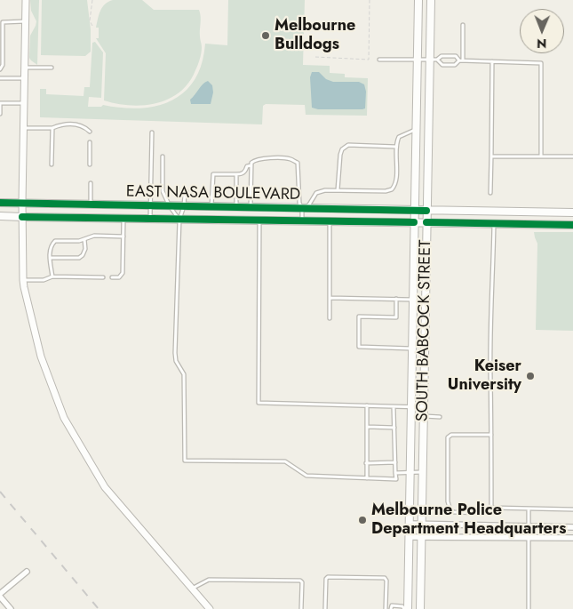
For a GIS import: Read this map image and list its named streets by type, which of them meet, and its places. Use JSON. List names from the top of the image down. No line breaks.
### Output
{"streets":{"main road":["EAST NASA BOULEVARD","SOUTH BABCOCK STREET"]},"crossings":[["EAST NASA BOULEVARD","SOUTH BABCOCK STREET"]],"places":["Melbourne Bulldogs","Keiser University","Melbourne Police Department Headquarters"],"north":"bottom"}
